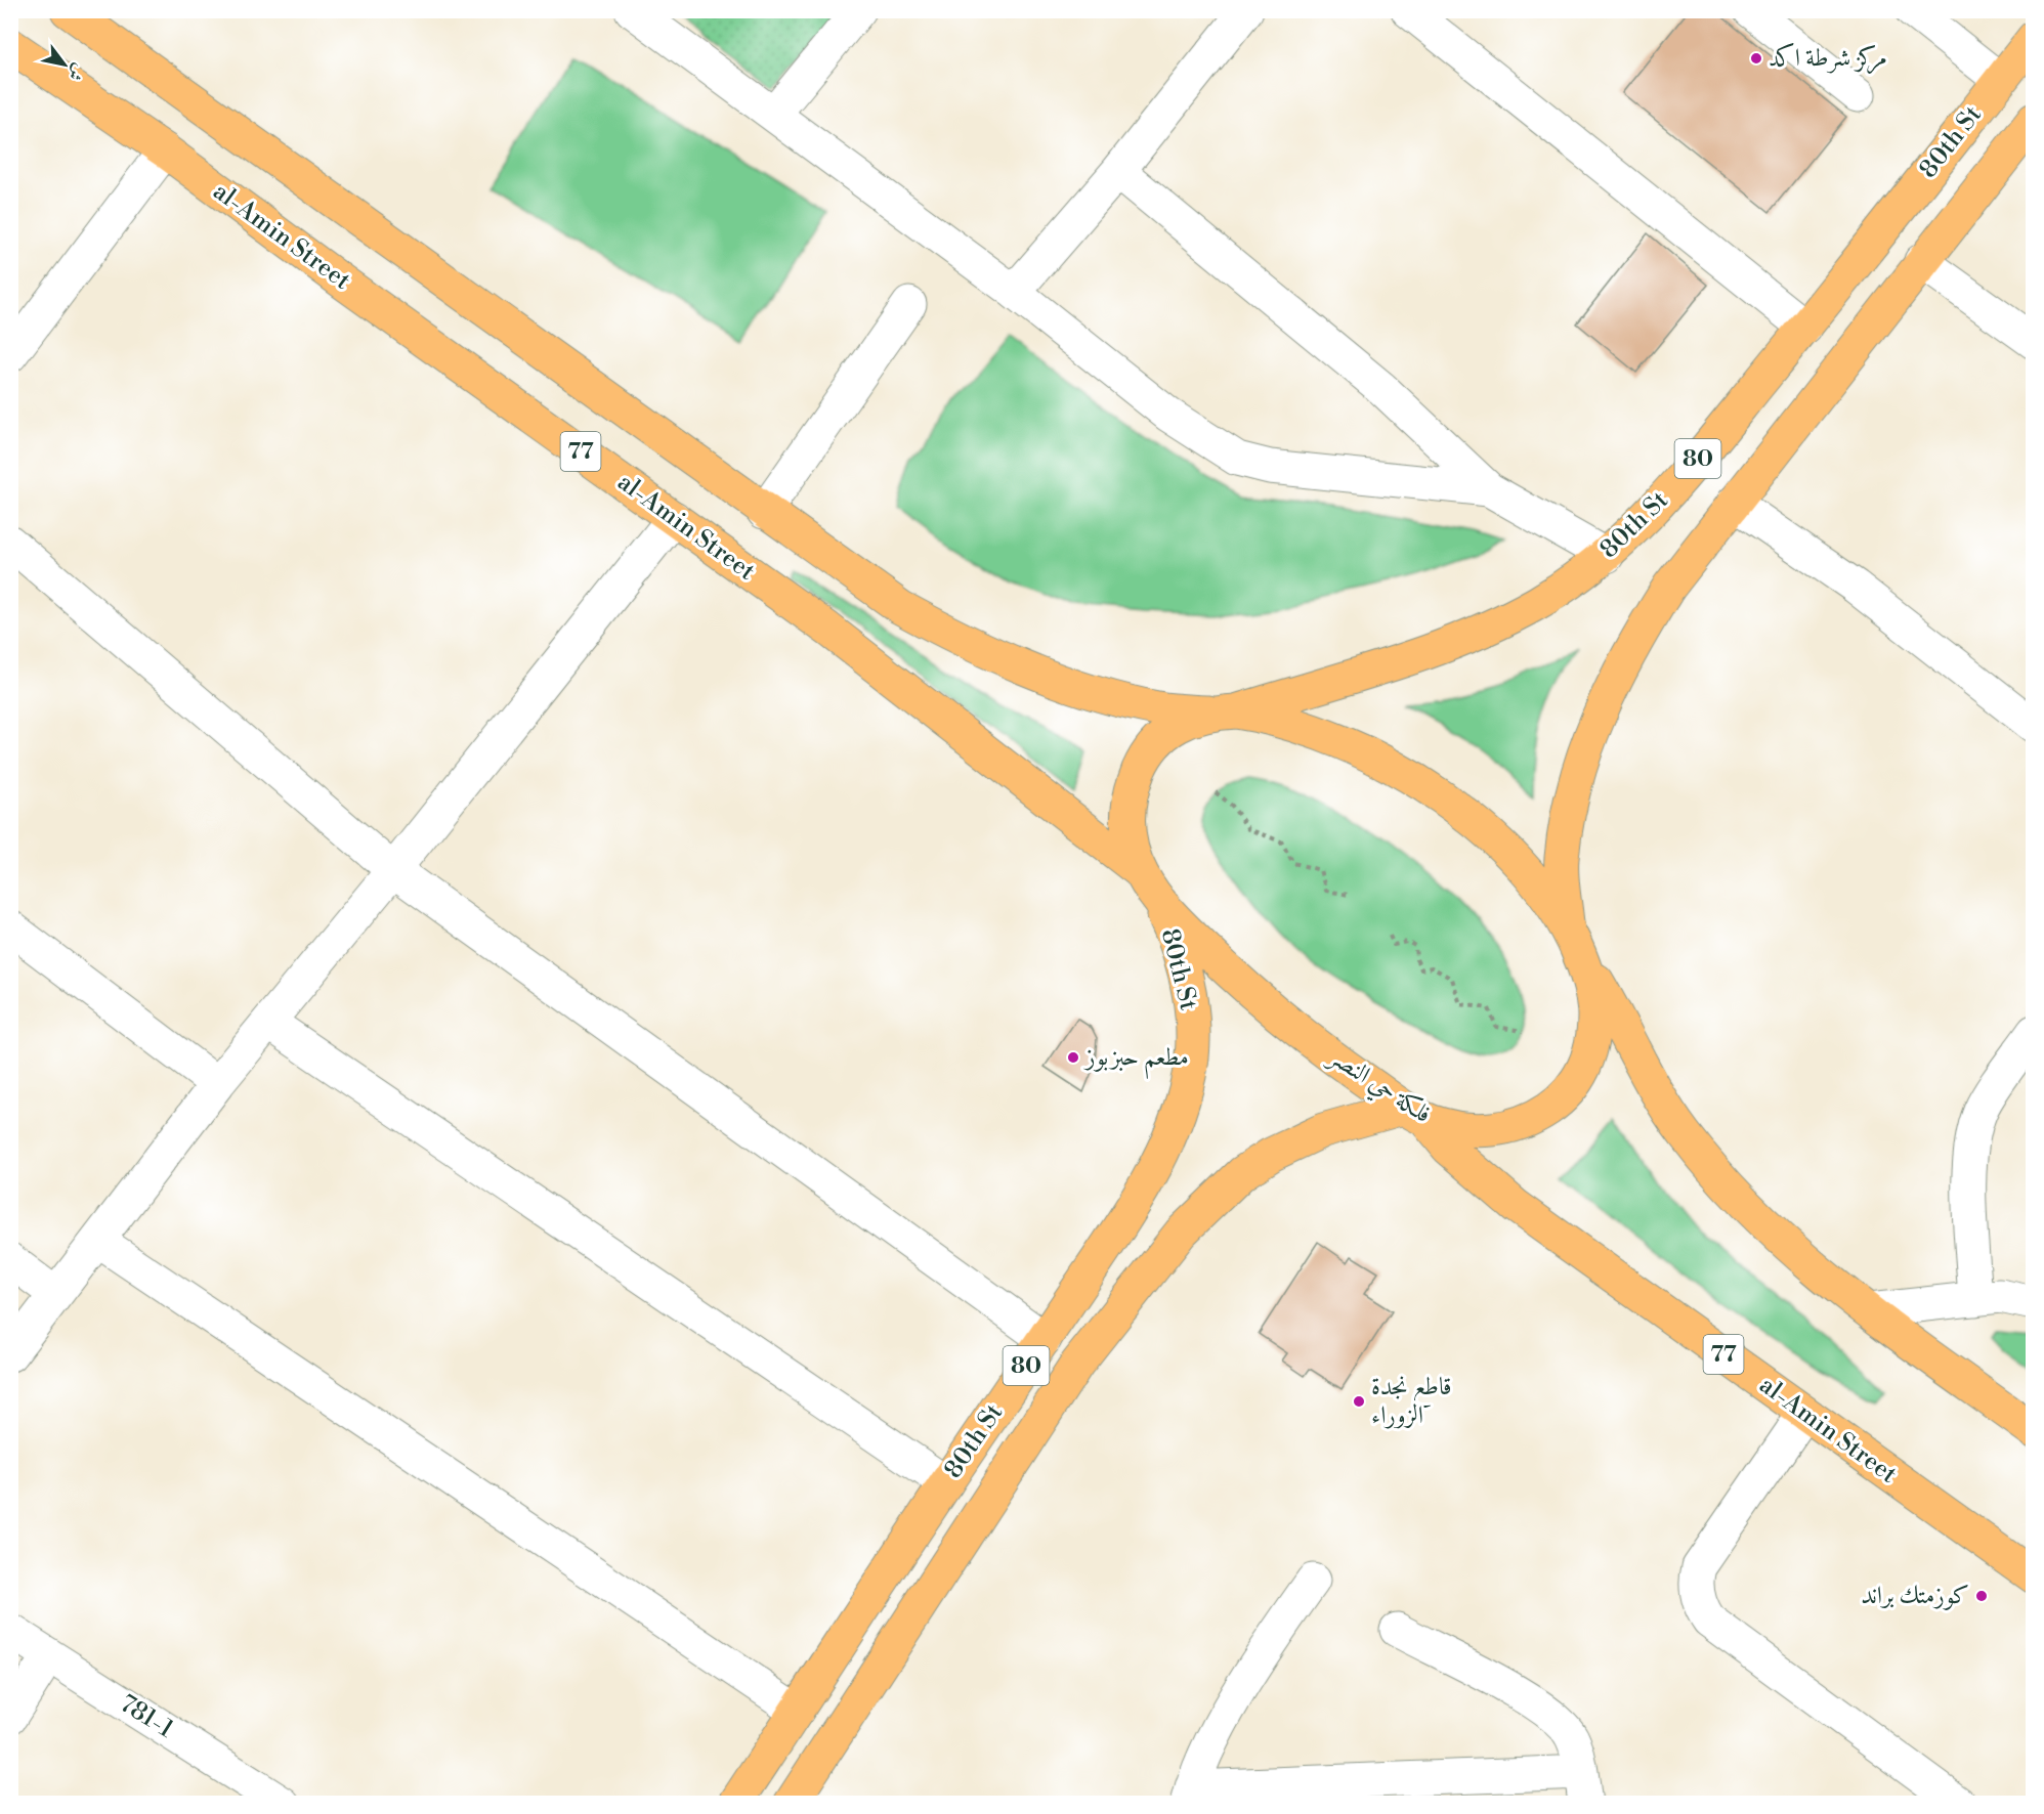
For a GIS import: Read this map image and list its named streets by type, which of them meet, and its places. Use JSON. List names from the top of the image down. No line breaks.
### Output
{"streets":{"main road":["80th St","al-Amin Street","77","80","فلكة حي النصر"],"street":["781-1"]},"crossings":[["80th St","al-Amin Street"],["80th St","77"],["80th St","فلكة حي النصر"],["al-Amin Street","فلكة حي النصر"],["77","فلكة حي النصر"]],"places":["مركز شرطة اكد","مطعم حبزبوز","قاطع نجدة الزوراء","كوزمتك براند"],"north":"bottom right"}
